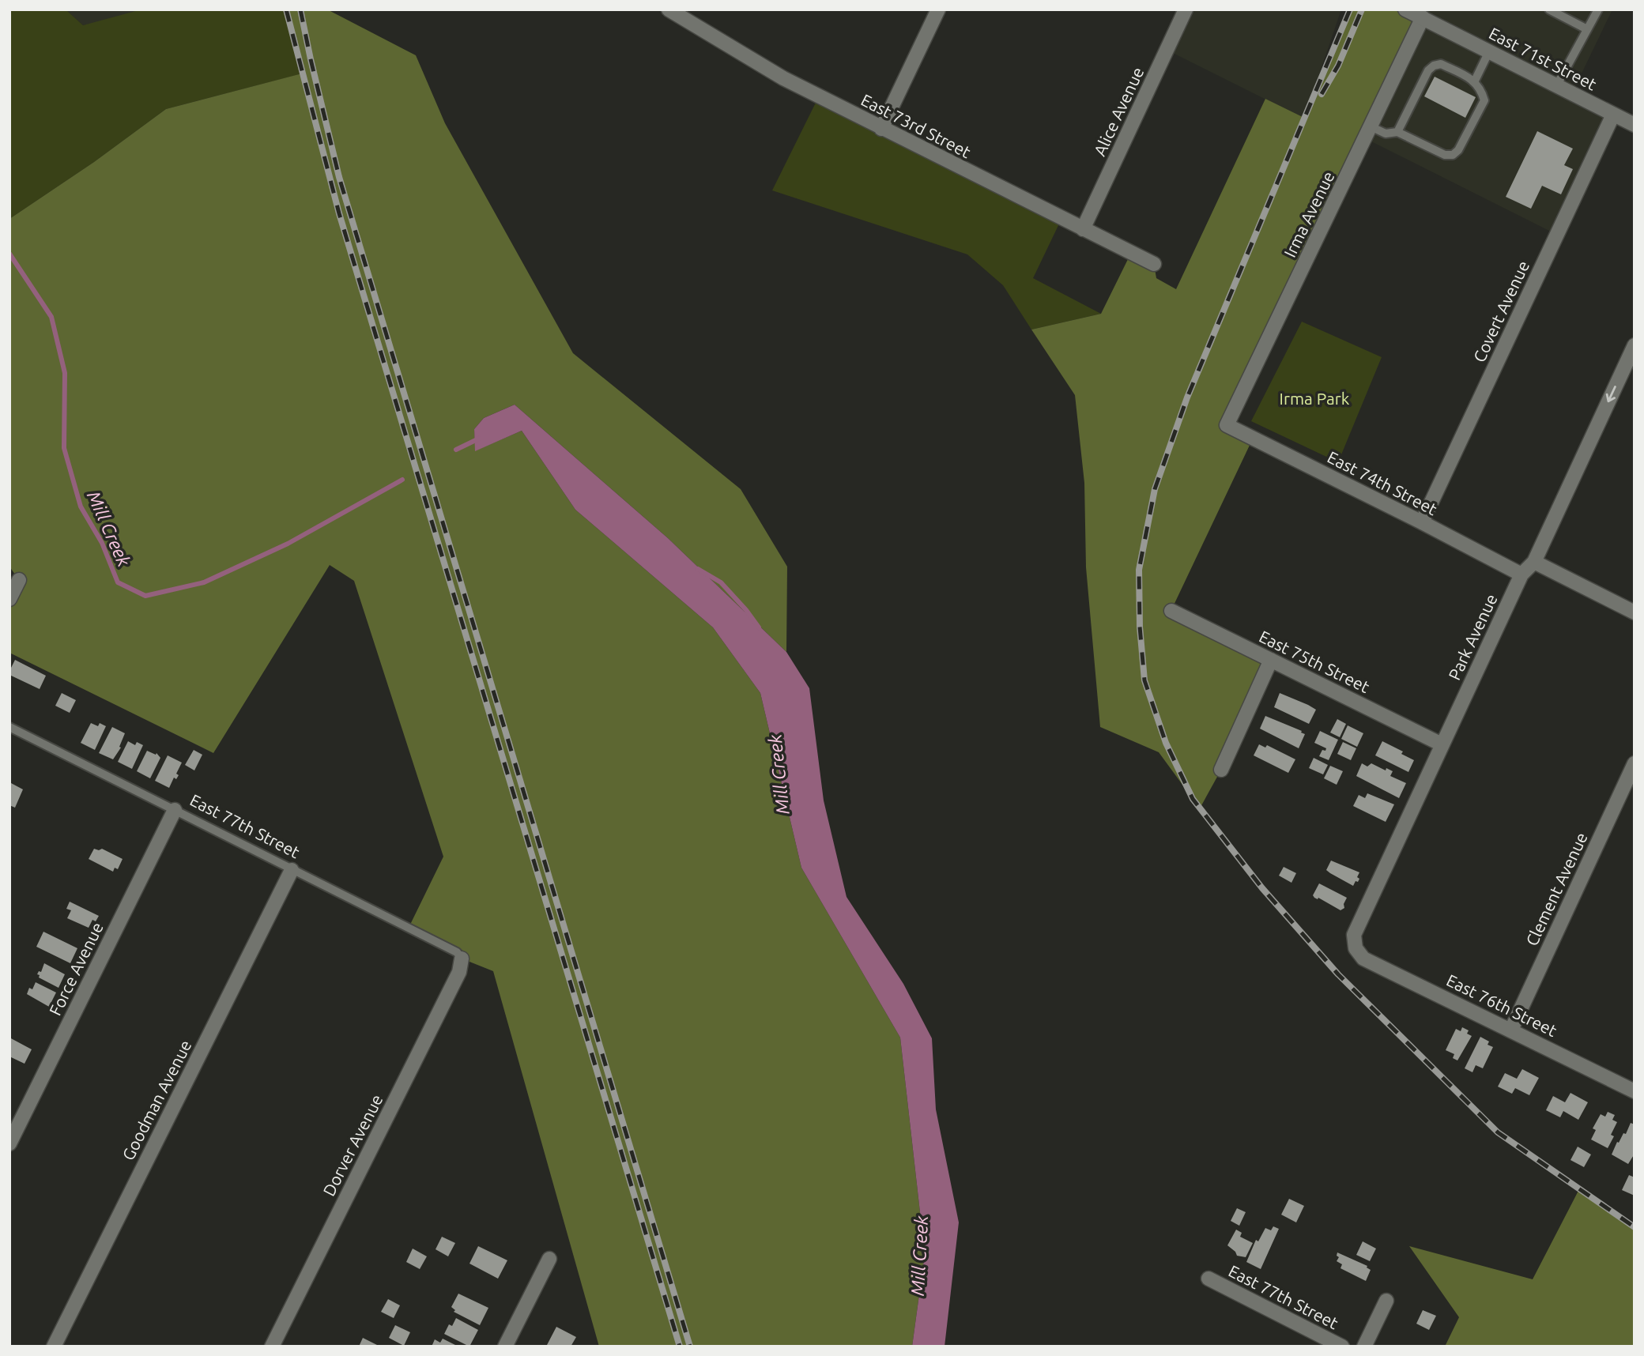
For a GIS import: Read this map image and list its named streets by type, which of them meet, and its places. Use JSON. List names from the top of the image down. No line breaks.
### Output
{"streets":{"street":["East 71st Street","Alice Avenue","East 73rd Street","Irma Avenue","Covert Avenue","East 74th Street","Park Avenue","East 75th Street","East 77th Street","Clement Avenue","Force Avenue","East 76th Street","Goodman Avenue","Dorver Avenue"]},"crossings":[["East 71st Street","Irma Avenue"],["East 71st Street","Covert Avenue"],["Alice Avenue","East 73rd Street"],["Irma Avenue","East 74th Street"],["Covert Avenue","East 74th Street"],["East 74th Street","Park Avenue"],["Park Avenue","East 75th Street"],["Park Avenue","East 76th Street"],["East 77th Street","Force Avenue"],["East 77th Street","Goodman Avenue"],["East 77th Street","Dorver Avenue"],["Clement Avenue","East 76th Street"]],"one_way":["Park Avenue"],"water":["Mill Creek"],"parks":["Irma Park"]}
